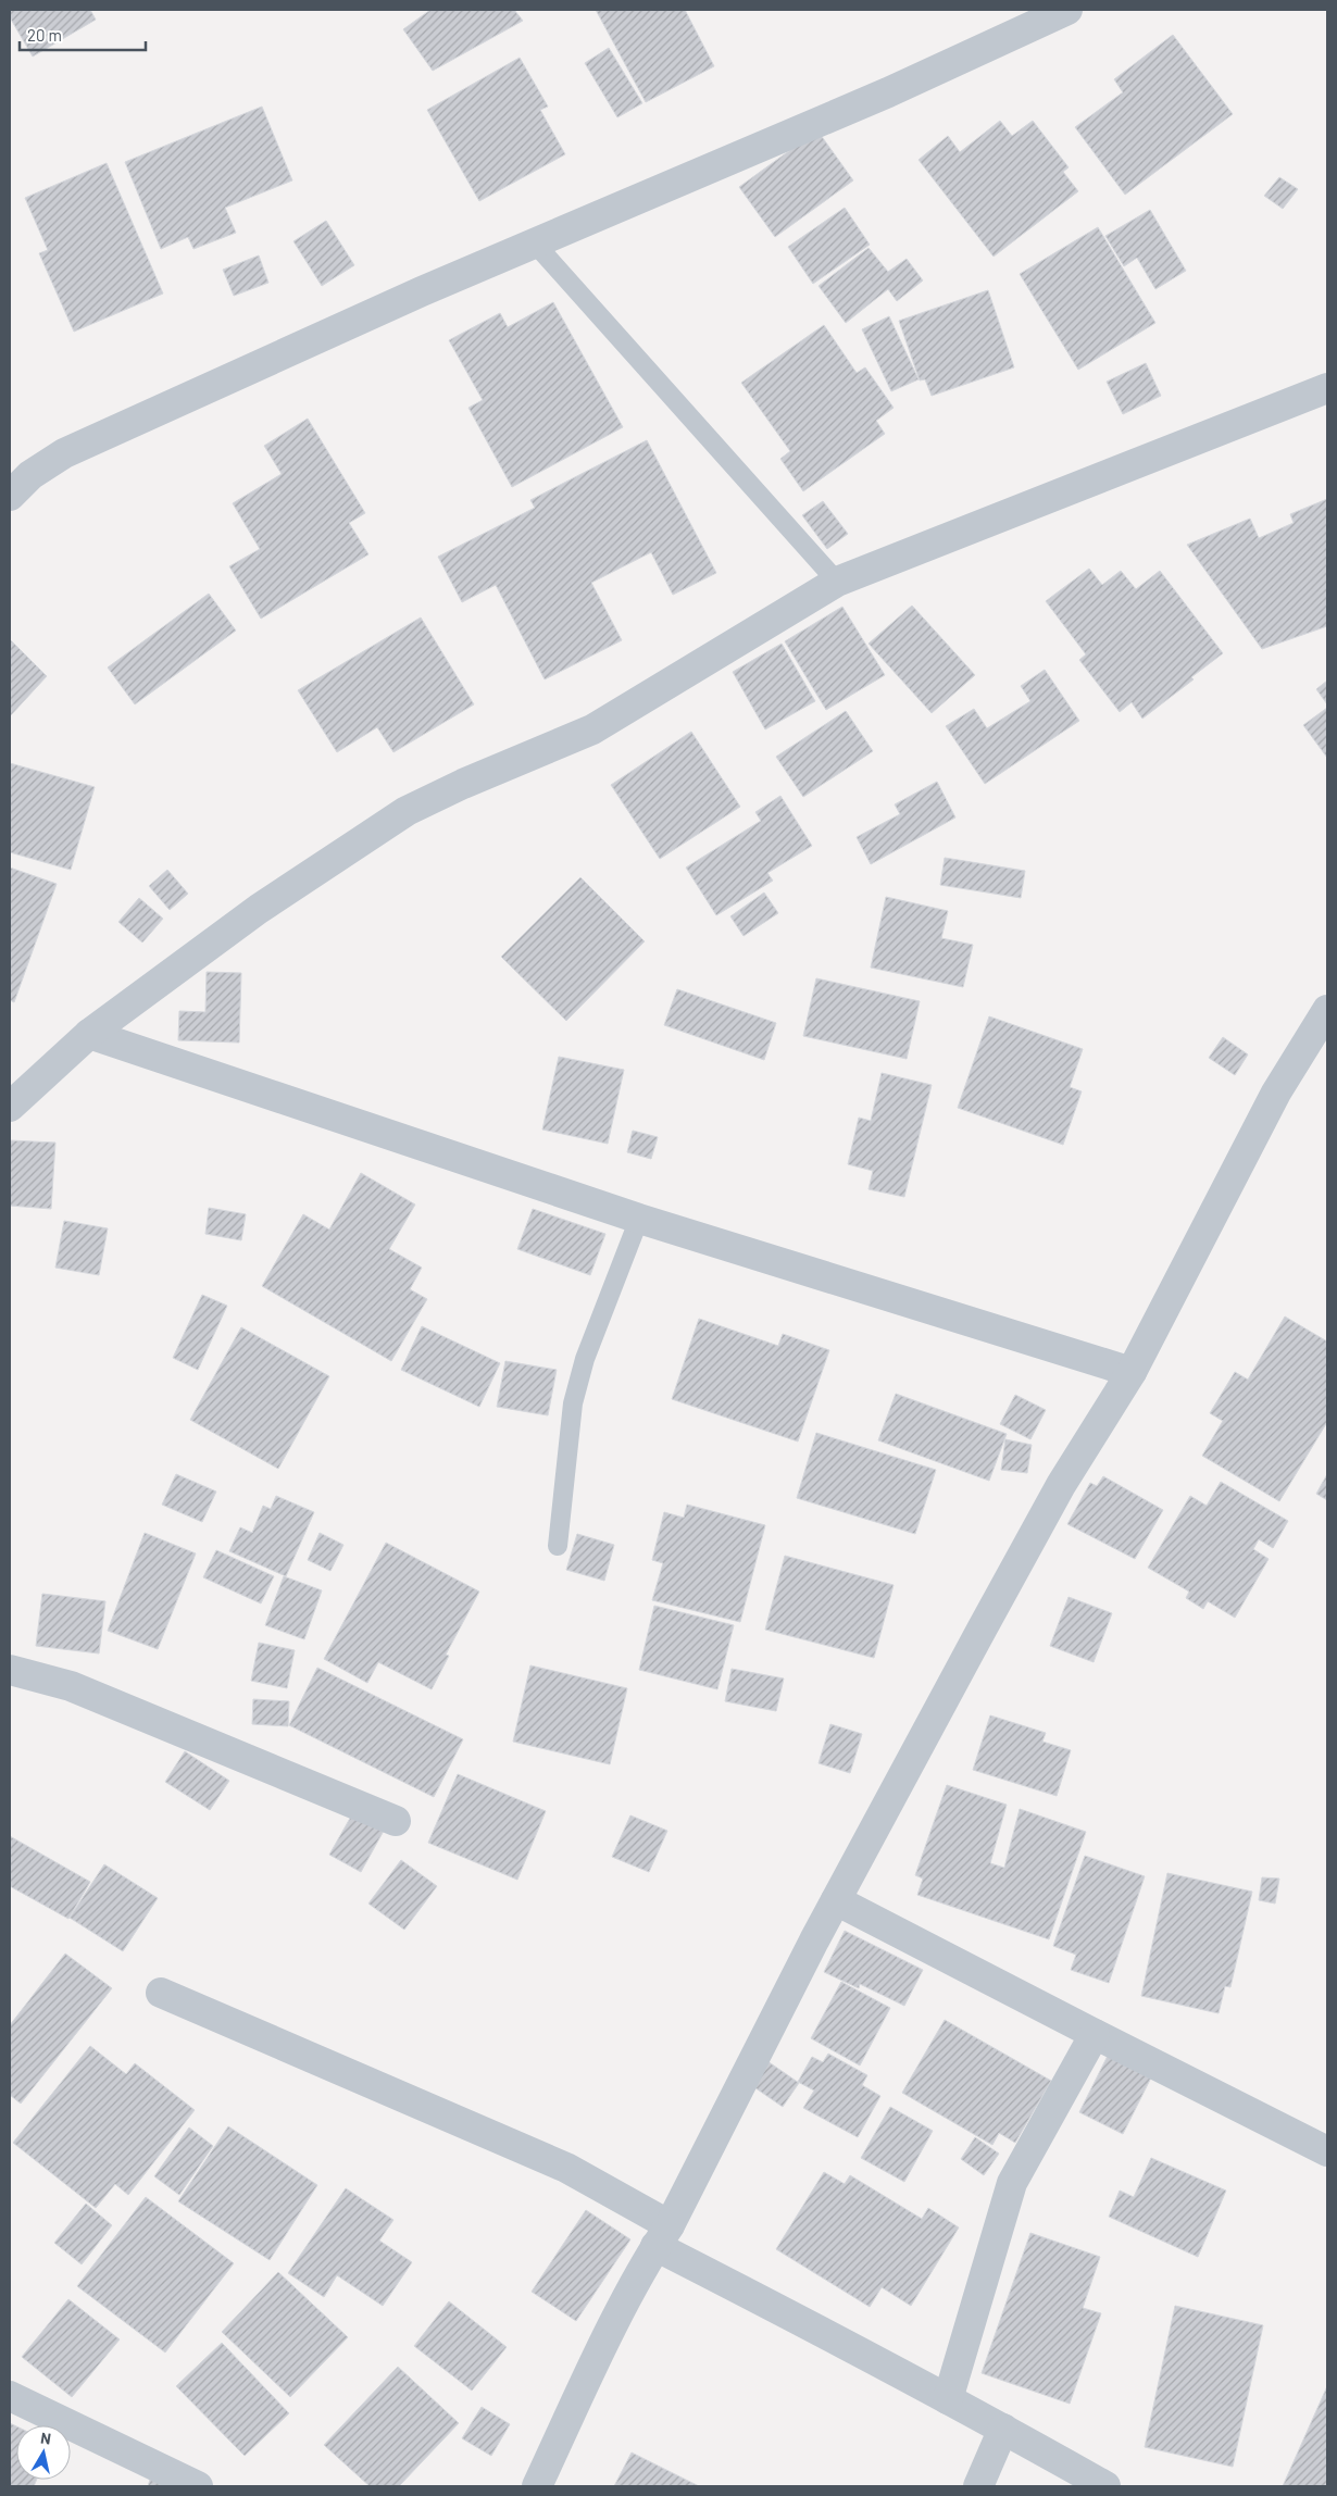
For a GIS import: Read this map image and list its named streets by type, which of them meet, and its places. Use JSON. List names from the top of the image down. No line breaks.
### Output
{"scale_bar":"20 m","north":"top"}
